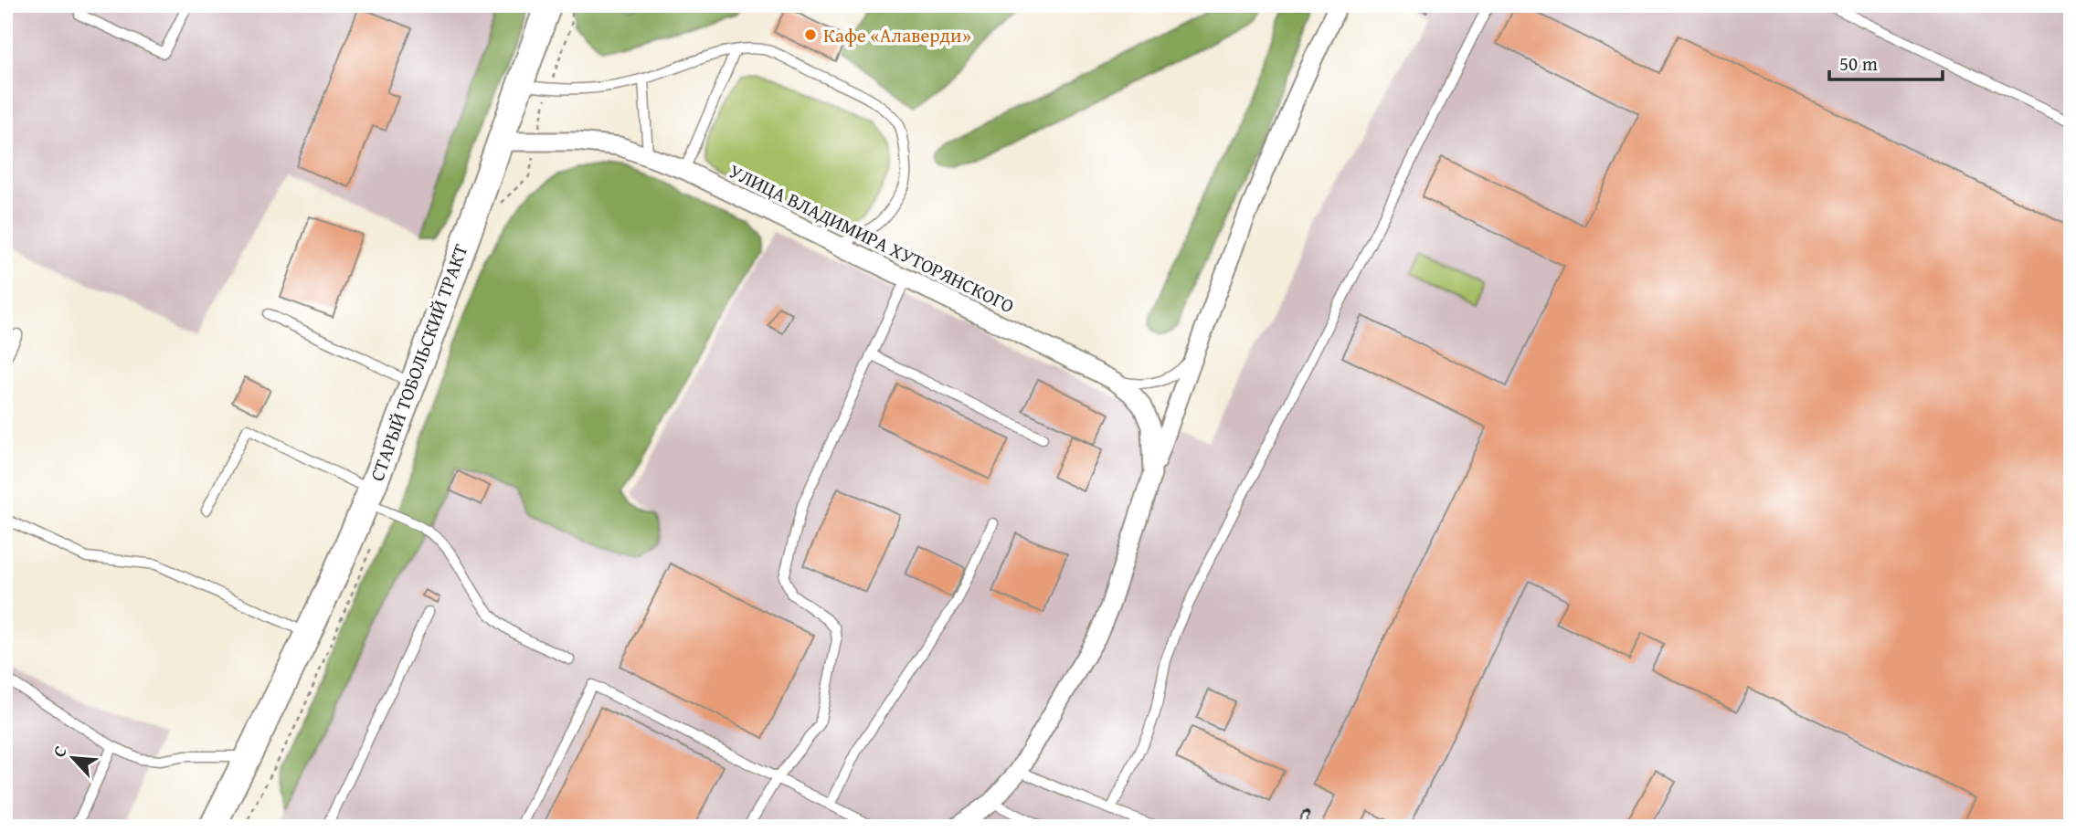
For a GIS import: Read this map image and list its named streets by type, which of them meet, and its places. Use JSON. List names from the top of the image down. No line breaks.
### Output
{"streets":{"street":["УЛИЦА ВЛАДИМИРА ХУТОРЯНСКОГО","СТАРЫЙ ТОБОЛЬСКИЙ ТРАКТ"]},"crossings":[["УЛИЦА ВЛАДИМИРА ХУТОРЯНСКОГО","СТАРЫЙ ТОБОЛЬСКИЙ ТРАКТ"]],"places":["Кафе «Алаверди»"],"scale_bar":"50 m","north":"top left"}
